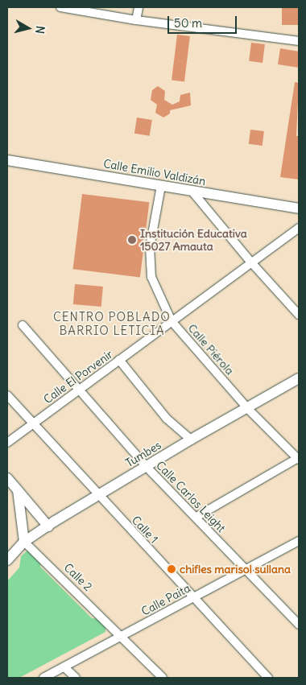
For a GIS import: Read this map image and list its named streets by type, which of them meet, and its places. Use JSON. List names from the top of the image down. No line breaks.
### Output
{"streets":{"street":["Calle Emilio Valdizán","Calle Piérola","Calle El Porvenir","Tumbes","Calle Carlos Leight","Calle 1","Calle 2","Calle Paita"]},"crossings":[["Calle Emilio Valdizán","Calle Piérola"],["Calle Piérola","Calle El Porvenir"],["Calle Piérola","Tumbes"],["Calle El Porvenir","Calle Carlos Leight"],["Calle El Porvenir","Calle 1"],["Tumbes","Calle Carlos Leight"],["Tumbes","Calle 1"],["Tumbes","Calle 2"],["Calle Carlos Leight","Calle Paita"],["Calle 1","Calle Paita"],["Calle 2","Calle Paita"]],"districts":["CENTRO POBLADO BARRIO LETICIA"],"places":["Institución Educativa 15027 Amauta","chifles marisol sullana"],"scale_bar":"50 m","north":"right"}
